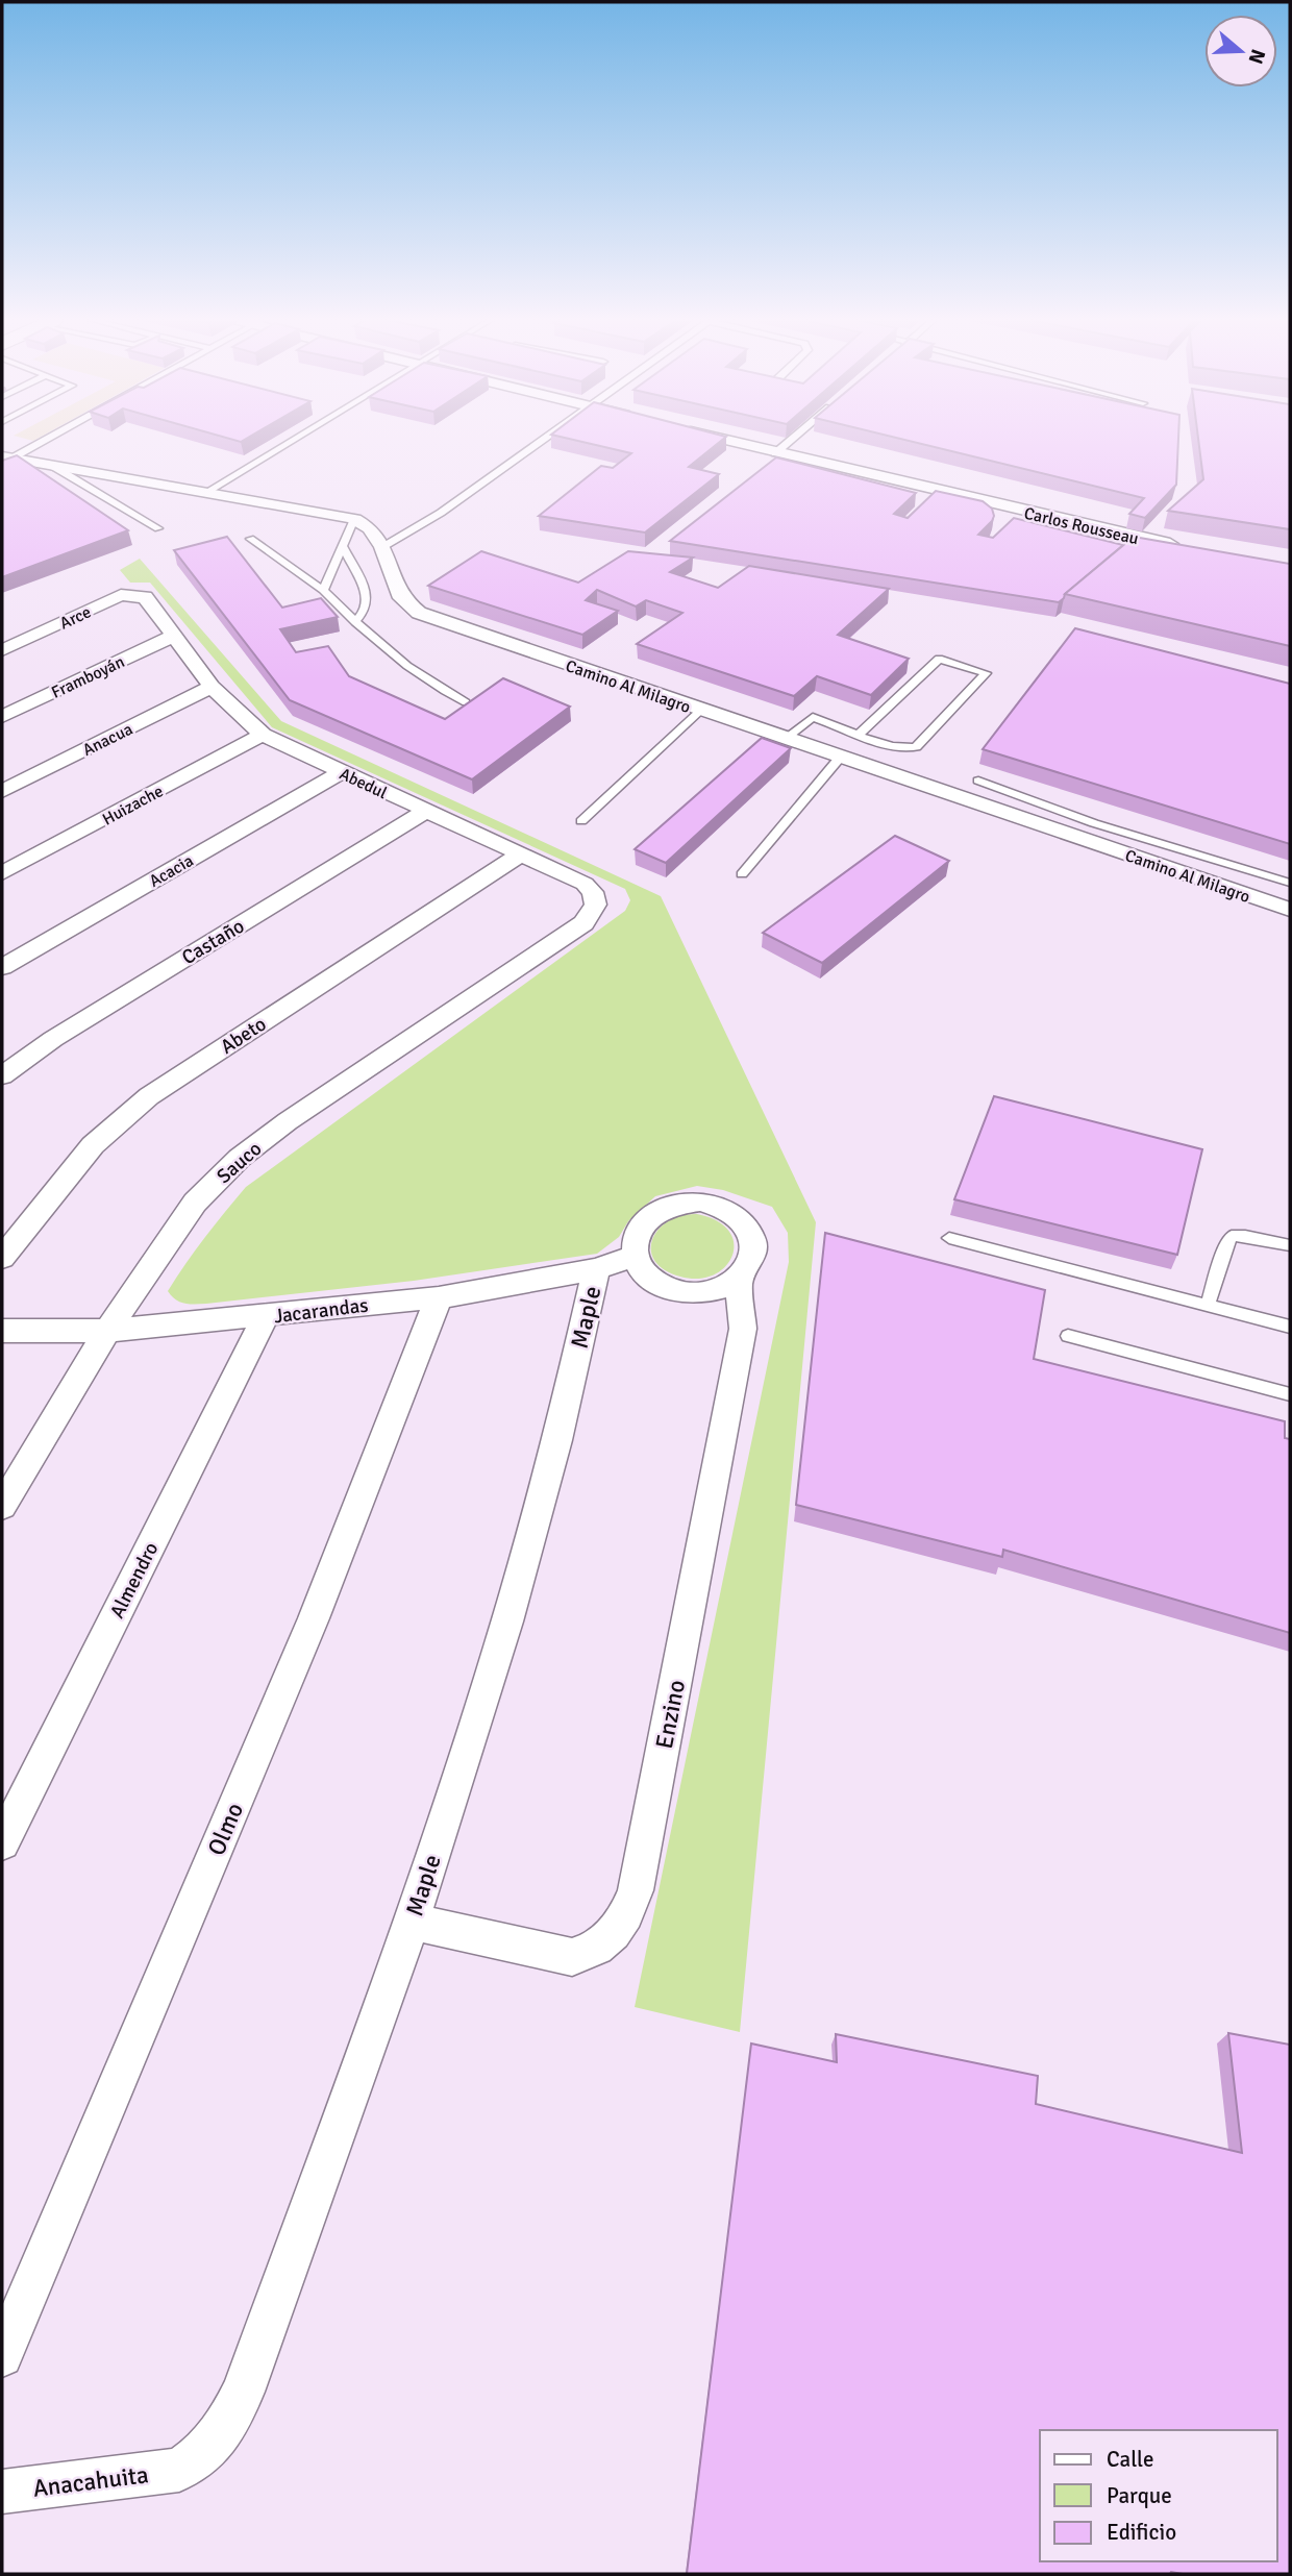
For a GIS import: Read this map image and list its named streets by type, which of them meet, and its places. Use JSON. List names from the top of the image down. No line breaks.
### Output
{"streets":{"street":["Carlos Rousseau","Arce","Framboyán","Camino Al Milagro","Anacua","Abedul","Huizache","Acacia","Castaño","Abeto","Sauco","Jacarandas","Maple","Almendro","Enzino","Olmo","Anacahuita"]},"crossings":[["Arce","Abedul"],["Framboyán","Abedul"],["Anacua","Abedul"],["Abedul","Huizache"],["Abedul","Acacia"],["Abedul","Castaño"],["Abedul","Abeto"],["Abedul","Sauco"],["Sauco","Jacarandas"],["Jacarandas","Maple"],["Jacarandas","Almendro"],["Jacarandas","Enzino"],["Jacarandas","Olmo"],["Maple","Enzino"],["Maple","Anacahuita"]],"legend":["Calle","Parque","Edificio"],"north":"right"}
